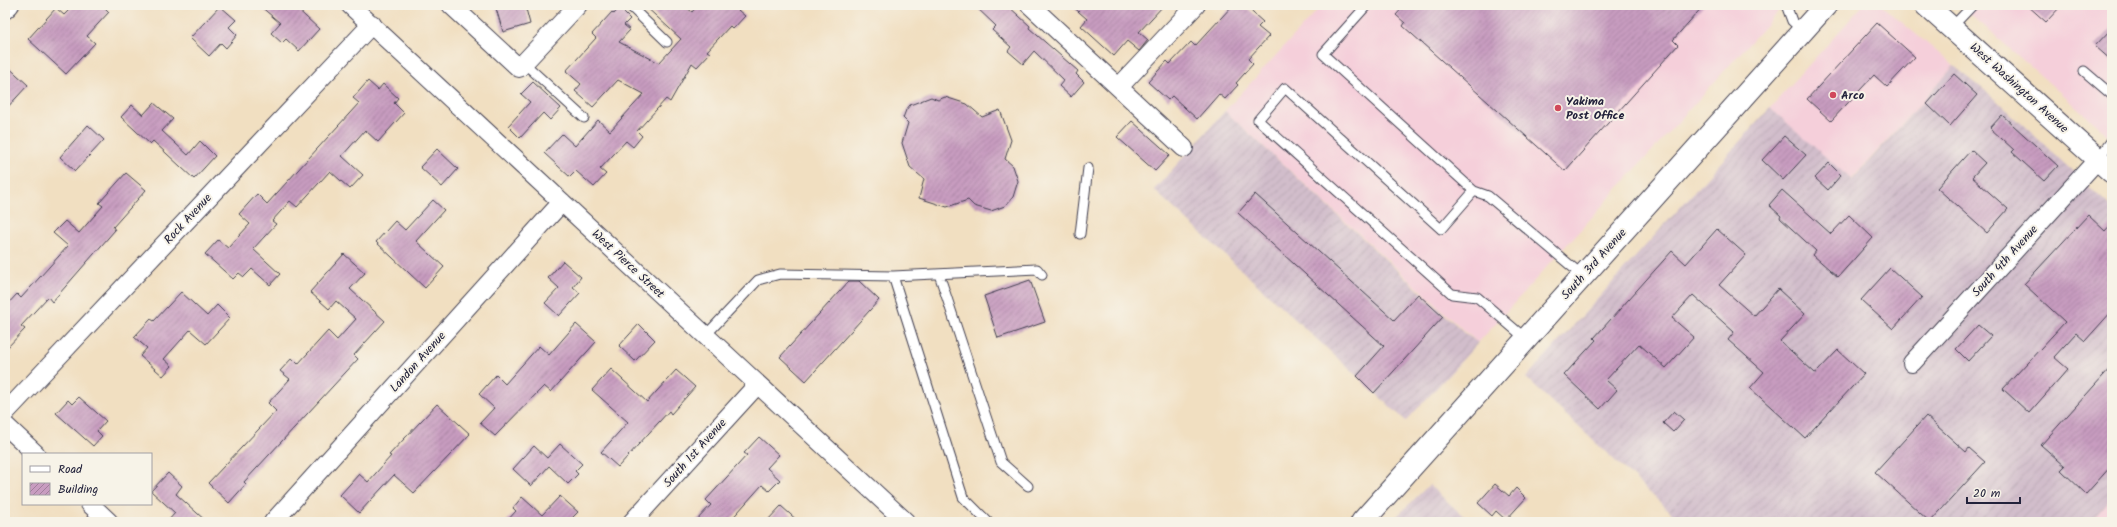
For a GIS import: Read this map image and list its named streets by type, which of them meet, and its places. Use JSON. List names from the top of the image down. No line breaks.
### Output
{"streets":{"street":["West Washington Avenue","Rock Avenue","South 4th Avenue","West Pierce Street","South 3rd Avenue","Landon Avenue","South 1st Avenue"]},"crossings":[["West Washington Avenue","South 4th Avenue"],["Rock Avenue","West Pierce Street"],["West Pierce Street","Landon Avenue"],["West Pierce Street","South 1st Avenue"]],"places":["Arco","Yakima Post Office"],"legend":["Road","Building"],"scale_bar":"20 m"}
